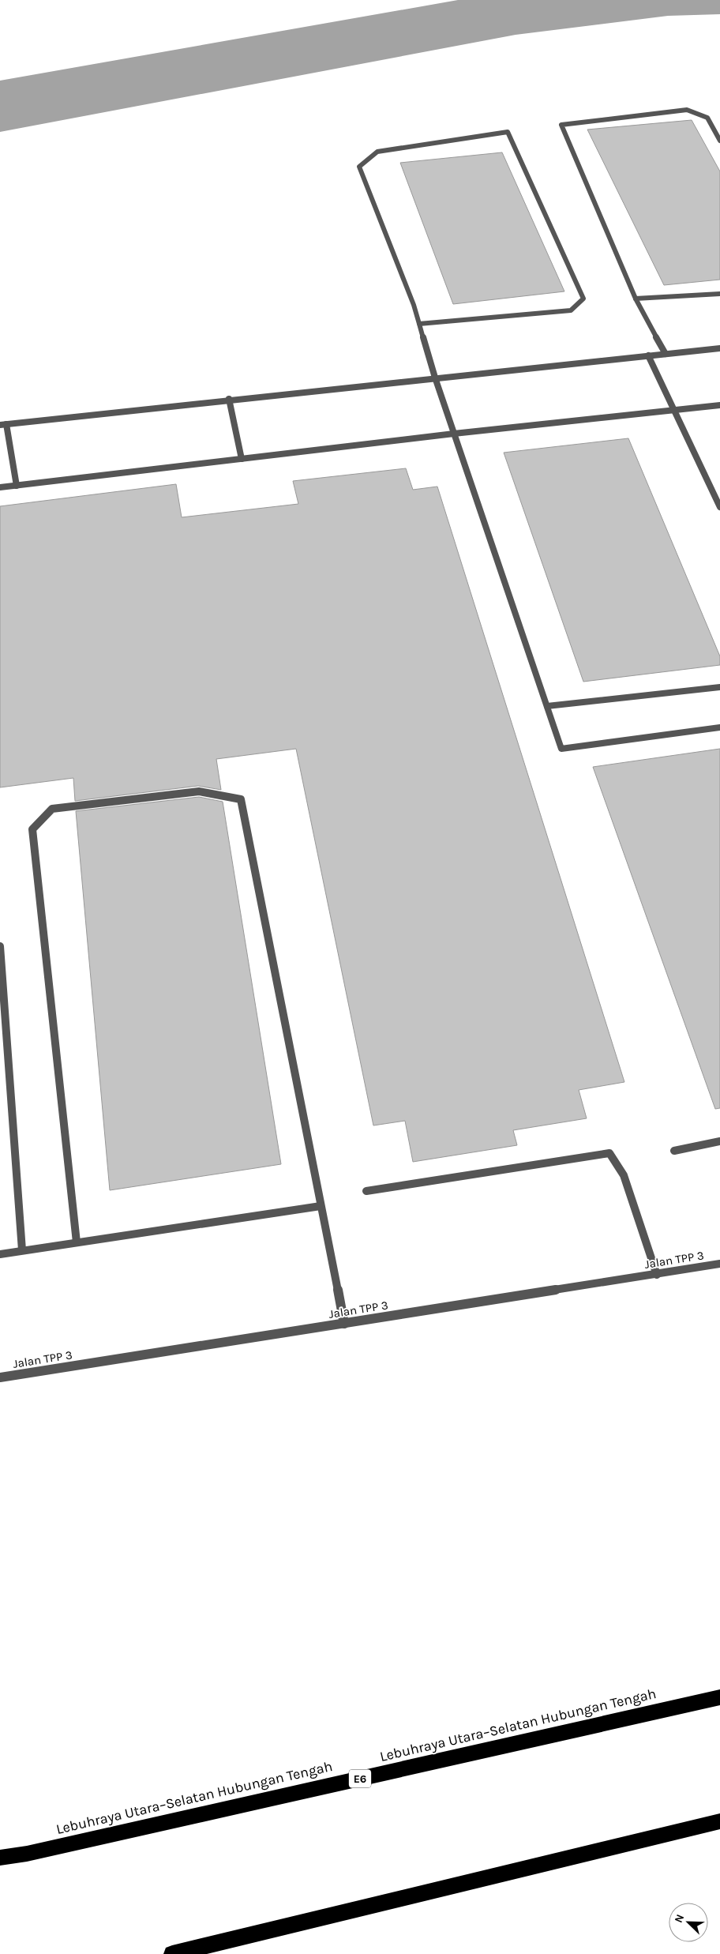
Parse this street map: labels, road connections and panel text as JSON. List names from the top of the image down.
{
  "streets": {
    "highway": ["Lebuhraya Utara–Selatan Hubungan Tengah", "E6"],
    "street": ["Jalan TPP 3"]
  },
  "north": "top left"
}
